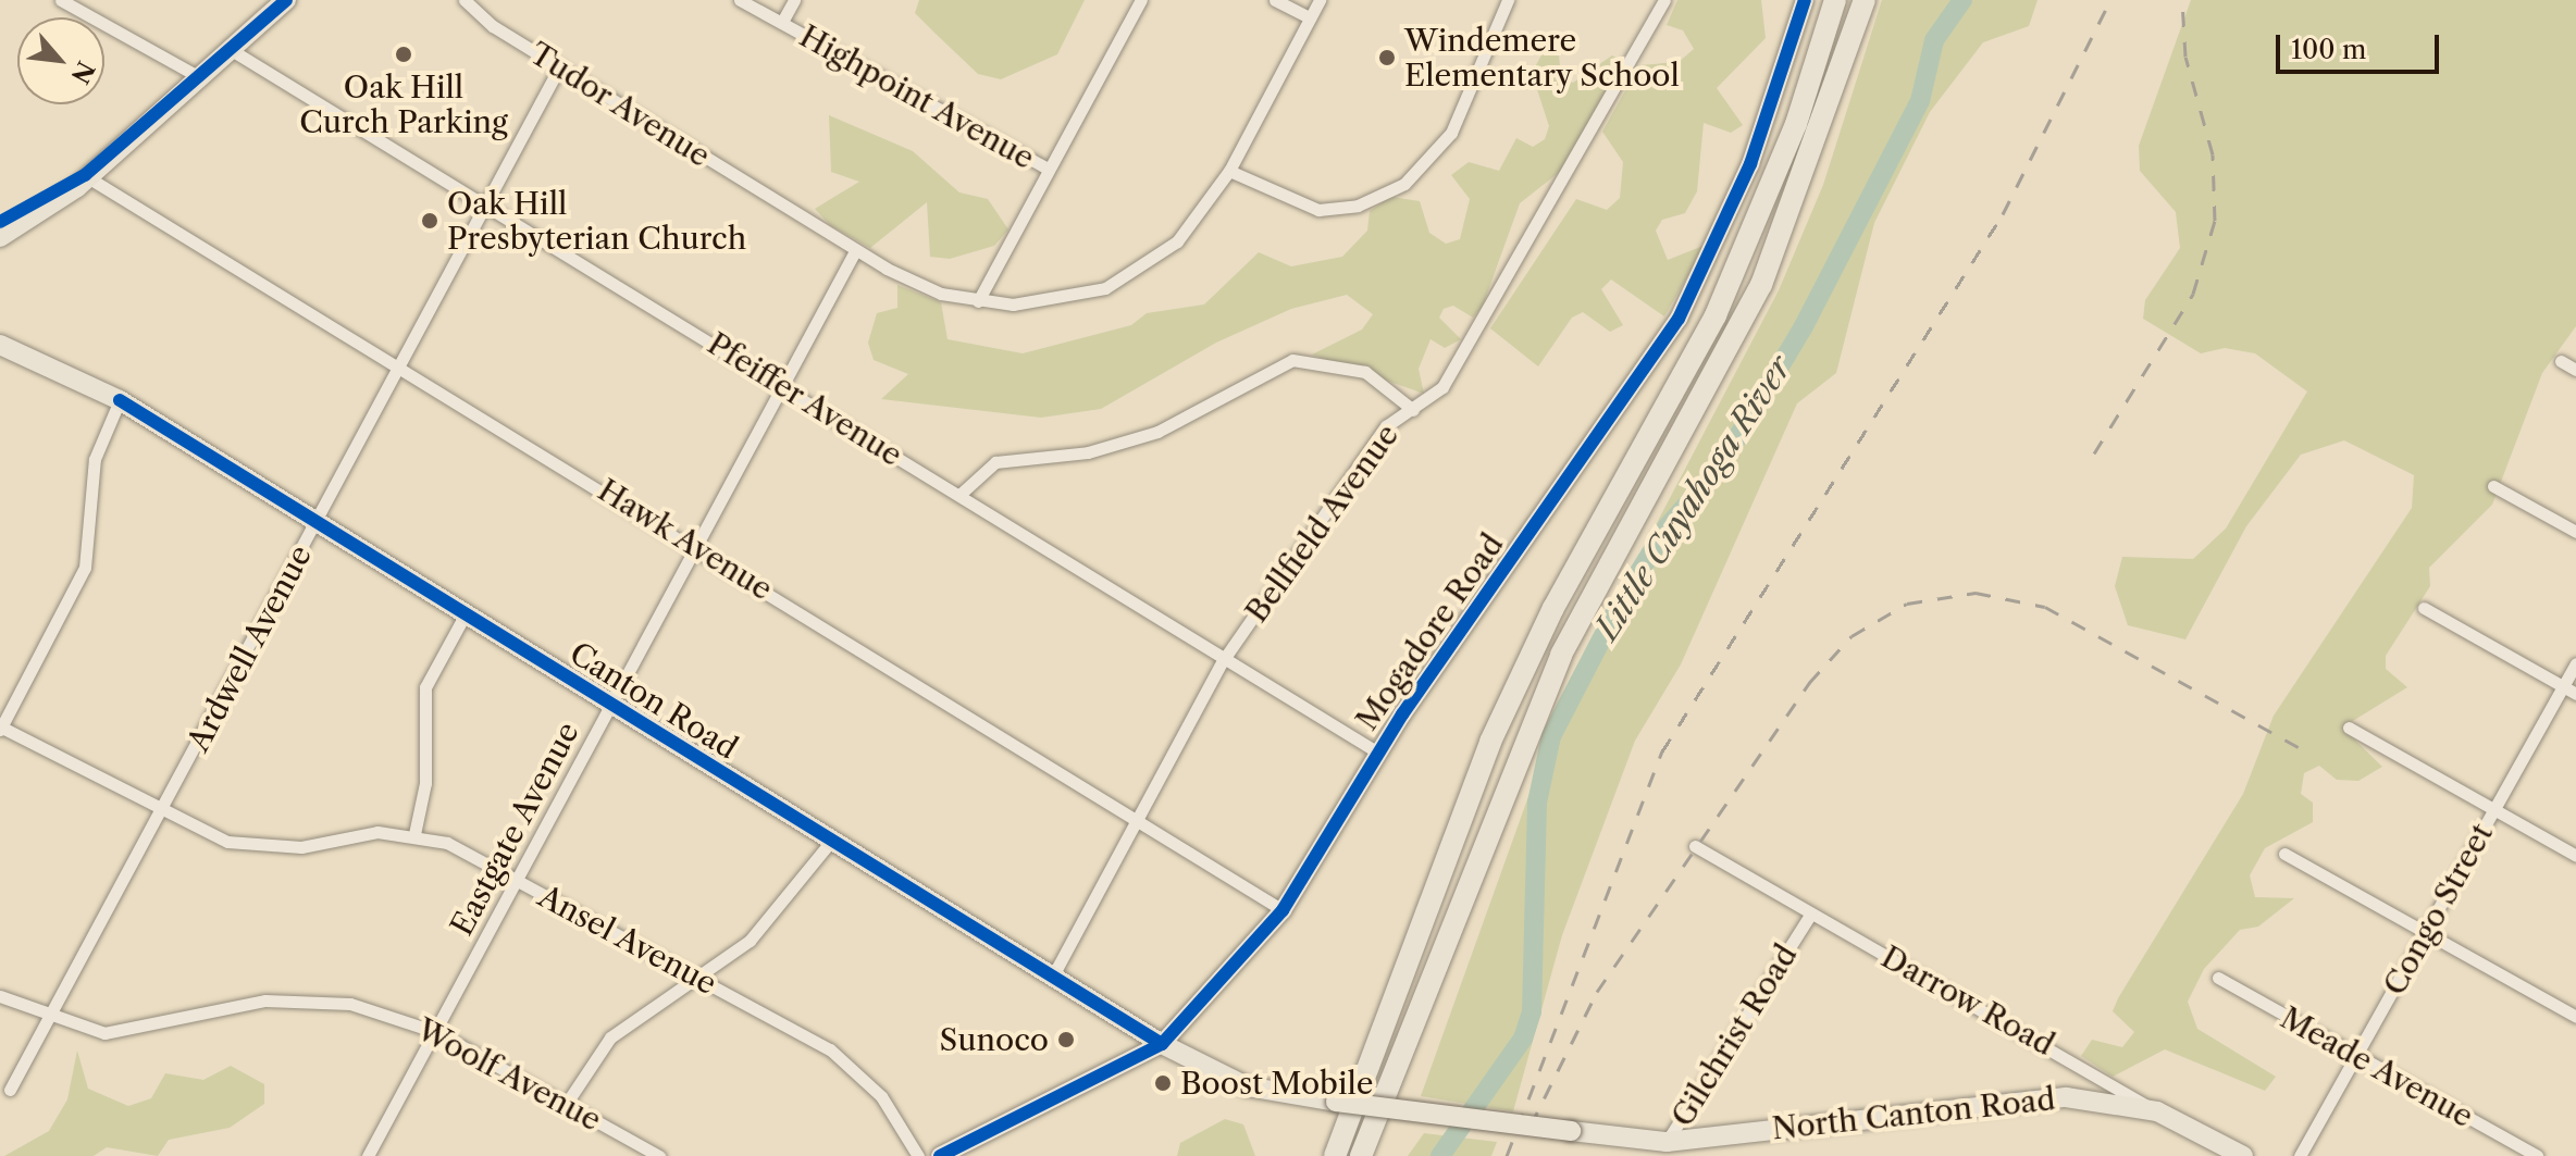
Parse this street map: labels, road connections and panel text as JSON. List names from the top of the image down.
{
  "streets": {
    "main road": ["Canton Road", "Darrow Road", "North Canton Road"],
    "street": [
      "Highpoint Avenue",
      "Tudor Avenue",
      "Pfeiffer Avenue",
      "Bellfield Avenue",
      "Hawk Avenue",
      "Mogadore Road",
      "Ardwell Avenue",
      "Eastgate Avenue",
      "Congo Street",
      "Ansel Avenue",
      "Gilchrist Road",
      "Meade Avenue",
      "Woolf Avenue"
    ]
  },
  "crossings": [
    ["Tudor Avenue", "Ardwell Avenue"],
    ["Tudor Avenue", "Eastgate Avenue"],
    ["Pfeiffer Avenue", "Bellfield Avenue"],
    ["Pfeiffer Avenue", "Mogadore Road"],
    ["Pfeiffer Avenue", "Ardwell Avenue"],
    ["Pfeiffer Avenue", "Eastgate Avenue"],
    ["Bellfield Avenue", "Hawk Avenue"],
    ["Bellfield Avenue", "Canton Road"],
    ["Hawk Avenue", "Mogadore Road"],
    ["Hawk Avenue", "Ardwell Avenue"],
    ["Hawk Avenue", "Eastgate Avenue"],
    ["Mogadore Road", "Canton Road"],
    ["Mogadore Road", "North Canton Road"],
    ["Ardwell Avenue", "Canton Road"],
    ["Ardwell Avenue", "Woolf Avenue"],
    ["Canton Road", "Eastgate Avenue"],
    ["Canton Road", "North Canton Road"],
    ["Eastgate Avenue", "Ansel Avenue"],
    ["Eastgate Avenue", "Woolf Avenue"],
    ["Congo Street", "Meade Avenue"],
    ["Darrow Road", "Gilchrist Road"],
    ["Darrow Road", "North Canton Road"],
    ["Gilchrist Road", "North Canton Road"]
  ],
  "water": ["Little Cuyahoga River"],
  "places": [
    "Oak Hill Curch Parking",
    "Windemere Elementary School",
    "Oak Hill Presbyterian Church",
    "Sunoco",
    "Boost Mobile"
  ],
  "scale_bar": "100 m",
  "north": "bottom right"
}
